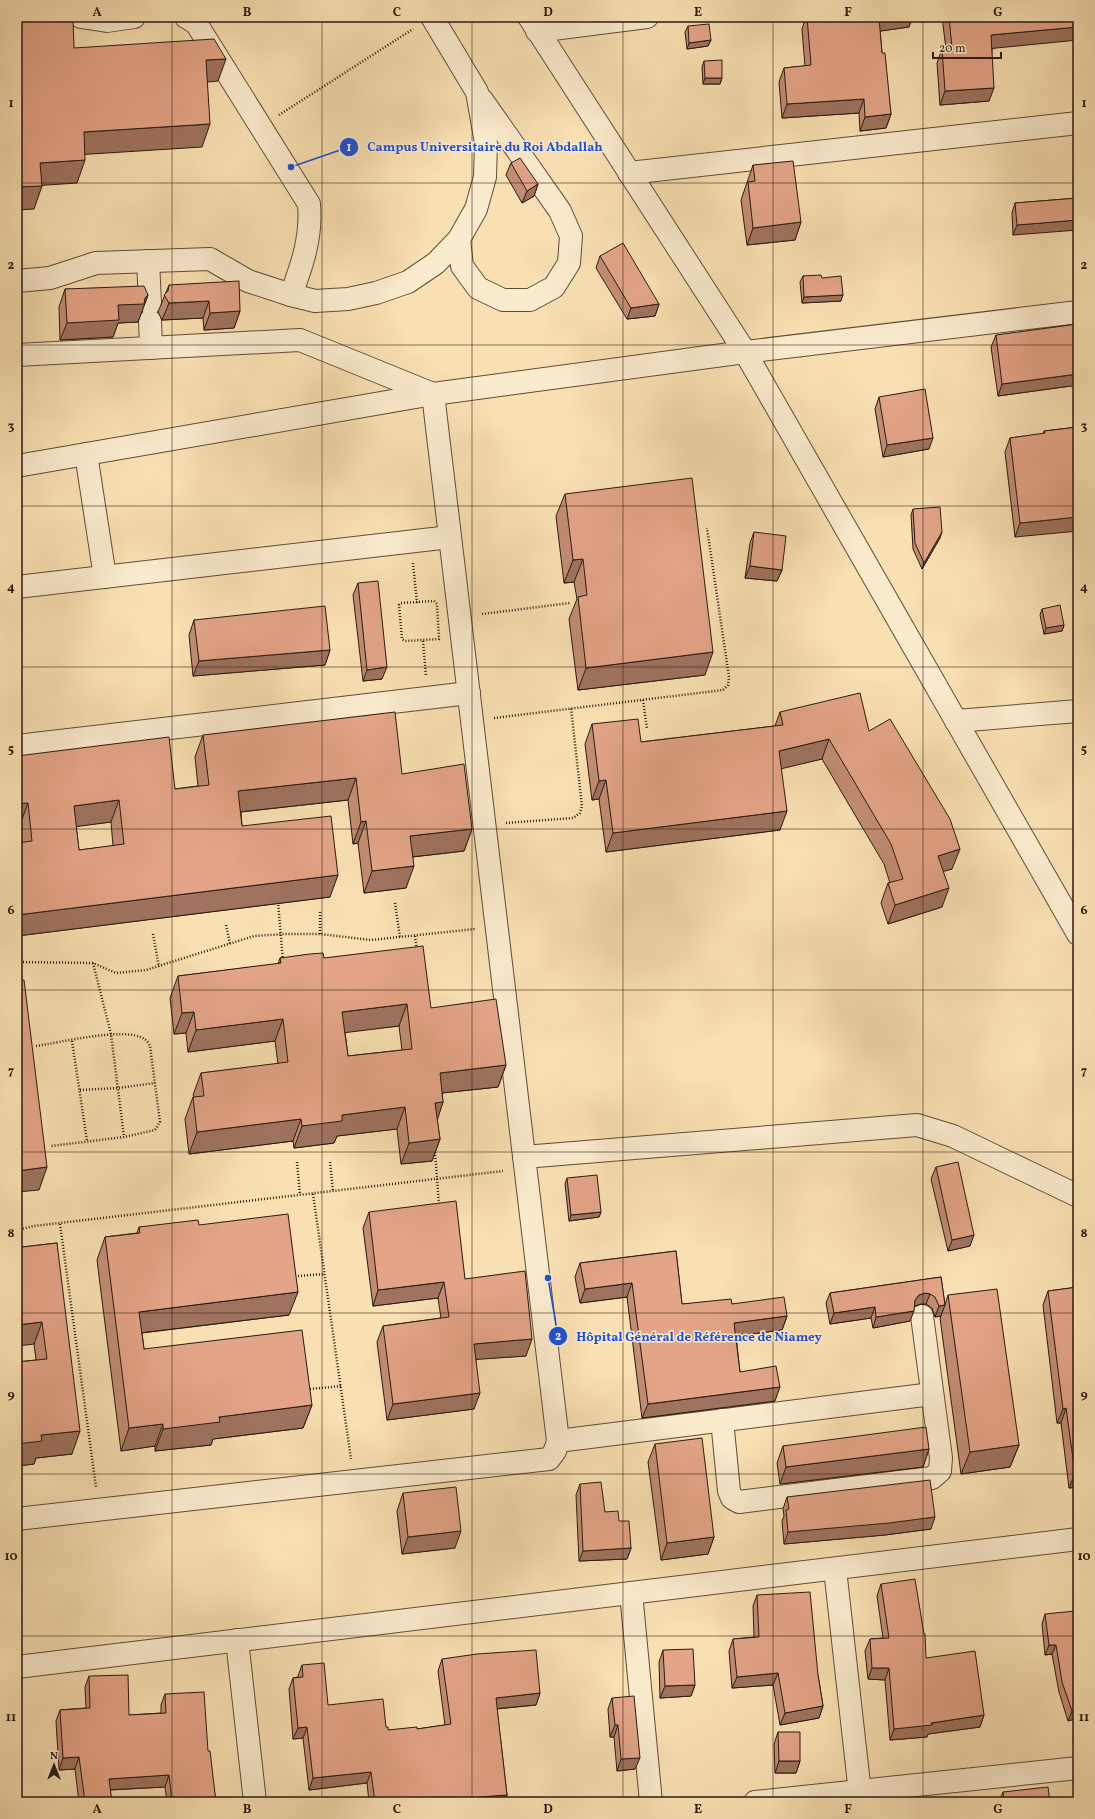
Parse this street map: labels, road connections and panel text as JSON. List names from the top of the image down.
{
  "places": ["Campus Universitaire du Roi Abdallah", "Hôpital Général de Référence de Niamey"],
  "scale_bar": "20 m",
  "north": "top",
  "grid": {
    "columns": [
      "A",
      "B",
      "C",
      "D",
      "E",
      "F",
      "G"
    ],
    "rows": [
      "1",
      "2",
      "3",
      "4",
      "5",
      "6",
      "7",
      "8",
      "9",
      "10",
      "11"
    ]
  }
}
